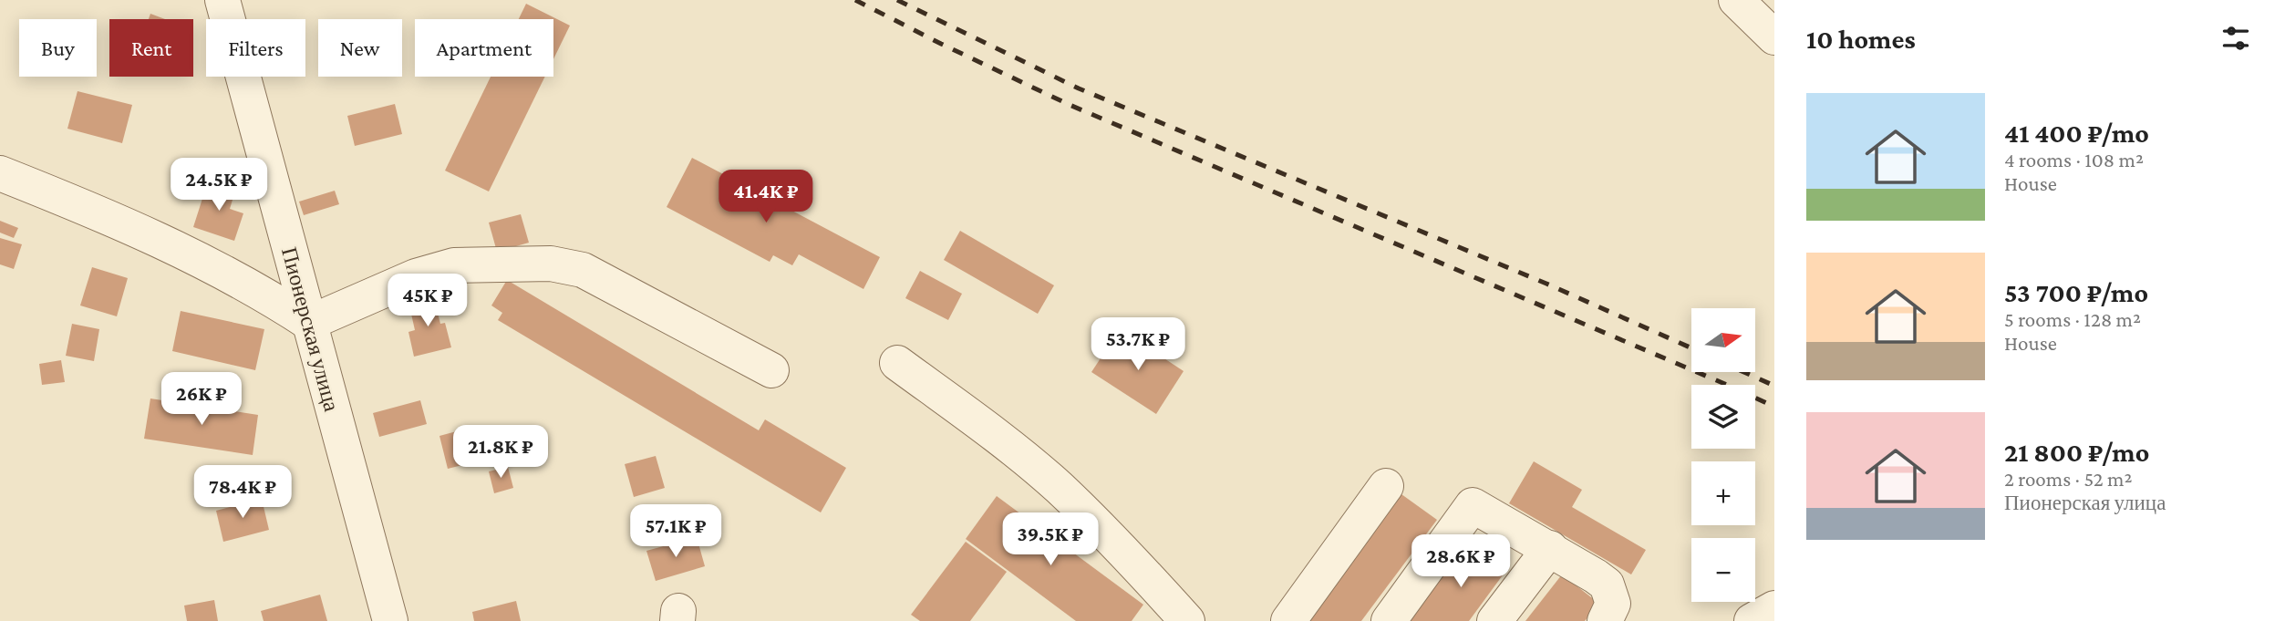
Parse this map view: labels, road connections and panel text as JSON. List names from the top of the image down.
{
  "streets": {
    "street": ["Пионерская улица"]
  },
  "north": "right",
  "page": {
    "heading": "10 homes",
    "chip": [
      "Buy",
      "Rent",
      "Filters",
      "New",
      "Apartment"
    ],
    "list": [
      {
        "name": "41 400 ₽/mo",
        "note": "4 rooms · 108 m² · House"
      },
      {
        "name": "53 700 ₽/mo",
        "note": "5 rooms · 128 m² · House"
      },
      {
        "name": "21 800 ₽/mo",
        "note": "2 rooms · 52 m² · Пионерская улица"
      }
    ],
    "price": [
      "24.5K ₽",
      "41.4K ₽",
      "45K ₽",
      "53.7K ₽",
      "26K ₽",
      "21.8K ₽",
      "78.4K ₽",
      "57.1K ₽",
      "39.5K ₽",
      "28.6K ₽"
    ],
    "map_buttons": ["+", "−"]
  }
}
